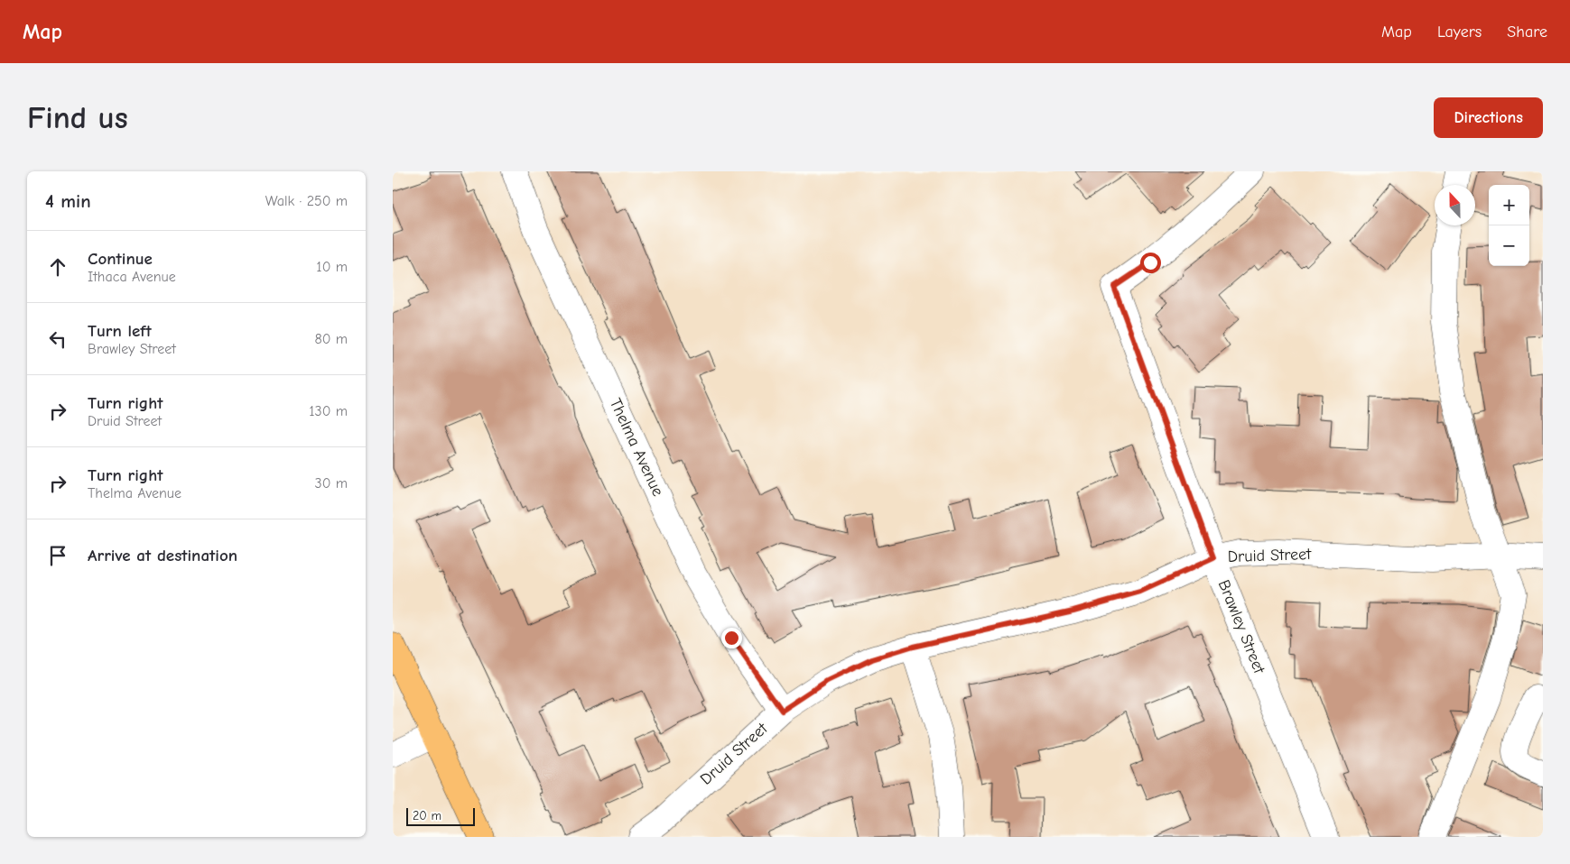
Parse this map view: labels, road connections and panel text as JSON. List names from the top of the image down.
{
  "streets": {
    "street": ["Thelma Avenue", "Druid Street", "Brawley Street"]
  },
  "crossings": [
    ["Thelma Avenue", "Druid Street"],
    ["Druid Street", "Brawley Street"]
  ],
  "scale_bar": "20 m",
  "north": "top",
  "page": {
    "header": "Map",
    "nav": ["Map", "Layers", "Share"],
    "buttons": "Directions",
    "title": "Find us",
    "heading": ["4 min", "Walk · 250 m"],
    "map_buttons": ["+", "−"],
    "list": [
      ["Continue", "Ithaca Avenue", "10 m"],
      ["Turn left", "Brawley Street", "80 m"],
      ["Turn right", "Druid Street", "130 m"],
      ["Turn right", "Thelma Avenue", "30 m"],
      "Arrive at destination"
    ],
    "scale": "20 m"
  }
}
